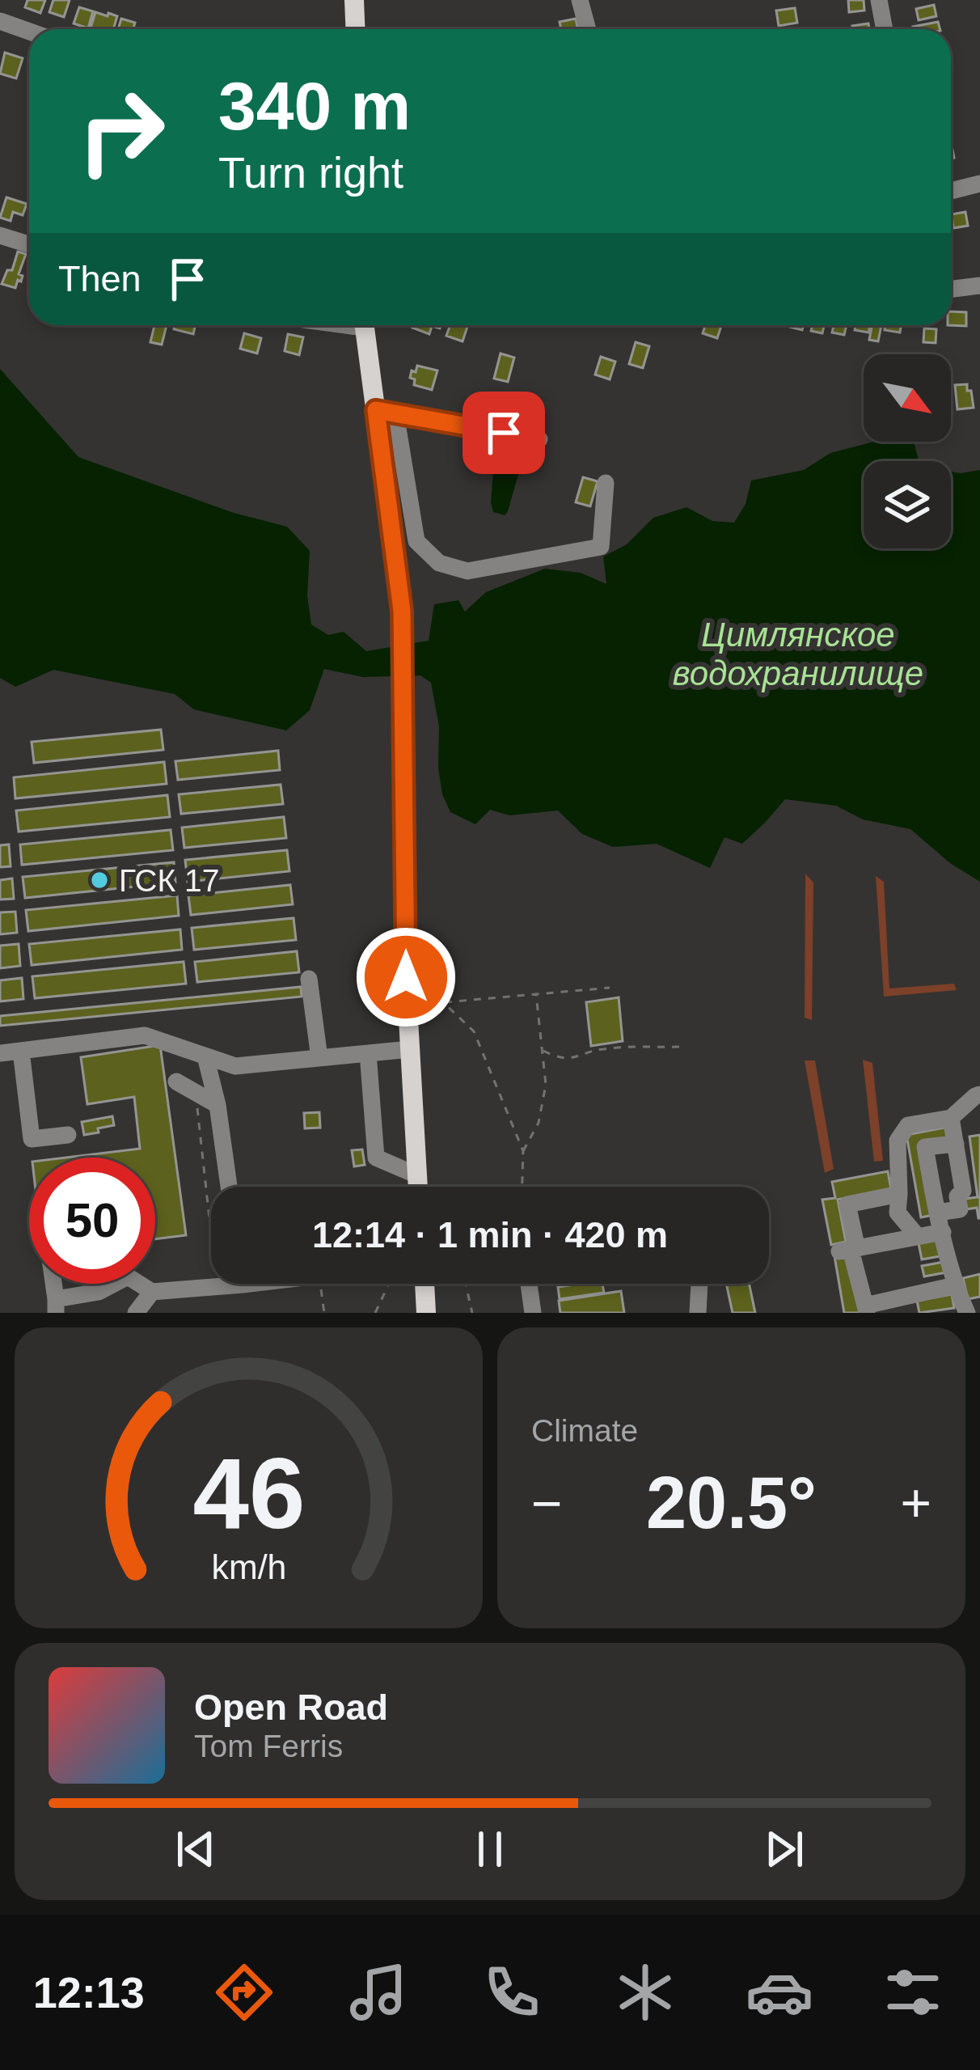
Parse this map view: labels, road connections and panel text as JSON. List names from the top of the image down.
{
  "water": ["Цимлянское водохранилище"],
  "places": ["ГСК 17"],
  "north": "bottom right",
  "page": {
    "turn": ["340 m", "Turn right"],
    "then": "Then",
    "limit": "50",
    "trip": "12:14 · 1 min · 420 m",
    "tile": "Climate",
    "heat": ["−", "20.5°", "+"],
    "song": ["Open Road", "Tom Ferris"],
    "tabs": "12:13",
    "gauge": ["46", "km/h"]
  }
}
